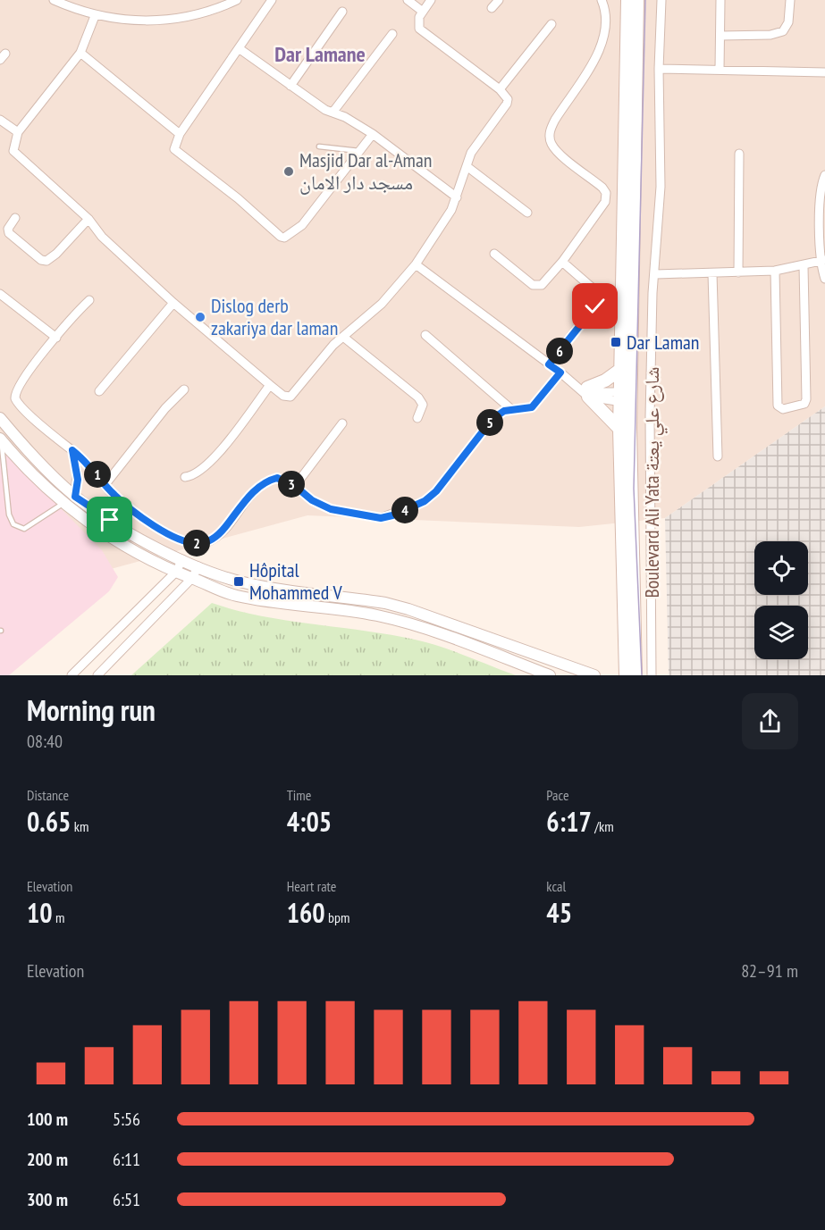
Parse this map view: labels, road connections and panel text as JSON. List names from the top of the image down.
{
  "streets": {
    "main road": ["Boulevard Ali Yata شارع علي يعتة"]
  },
  "districts": ["Dar Lamane"],
  "places": {
    "other": ["Masjid Dar al-Aman مسجد دار الامان", "Dislog derb zakariya dar laman"],
    "transit": ["Dar Laman", "Hôpital Mohammed V"]
  },
  "page": {
    "pins": [
      "6",
      "5",
      "1",
      "3",
      "4",
      "2"
    ],
    "heading": ["Morning run", "08:40"],
    "stats": [
      ["Distance", "0.65 km"],
      ["Time", "4:05"],
      ["Pace", "6:17 /km"],
      ["Elevation", "10 m"],
      ["Heart rate", "160 bpm"],
      ["kcal", "45"]
    ],
    "chart": ["Elevation", "82–91 m"],
    "list": [
      {
        "name": "100 m",
        "note": "5:56"
      },
      {
        "name": "200 m",
        "note": "6:11"
      },
      {
        "name": "300 m",
        "note": "6:51"
      }
    ]
  }
}
